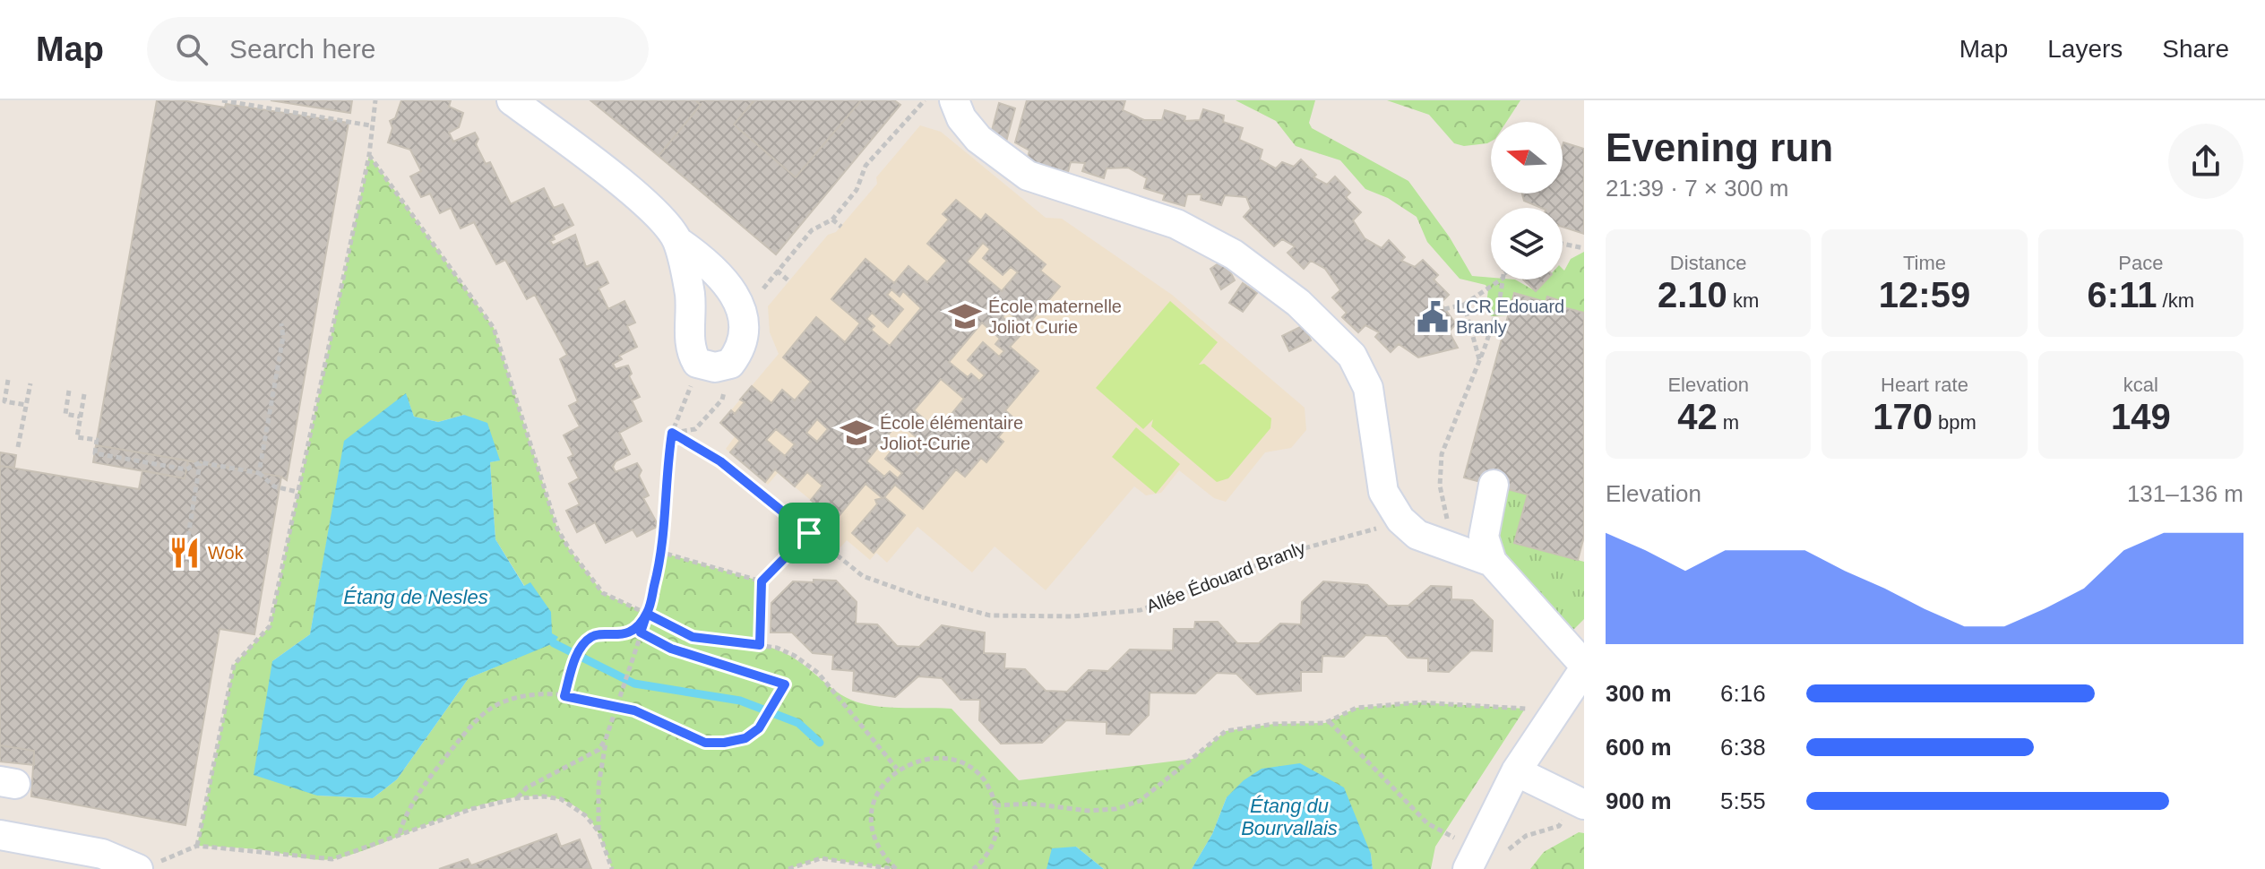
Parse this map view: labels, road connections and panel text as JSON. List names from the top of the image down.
{
  "streets": {
    "path": ["Allée Édouard Branly"]
  },
  "water": ["Étang de Nesles", "Étang du Bourvallais"],
  "places": {
    "school or university": ["École maternelle Joliot Curie", "École élémentaire Joliot-Curie"],
    "public building": ["LCR Edouard Branly"],
    "restaurant": ["Wok"]
  },
  "north": "left",
  "page": {
    "header": "Map",
    "search": "Search here",
    "nav": ["Map", "Layers", "Share"],
    "heading": ["Evening run", "21:39 · 7 × 300 m"],
    "stats": [
      ["Distance", "2.10 km"],
      ["Time", "12:59"],
      ["Pace", "6:11 /km"],
      ["Elevation", "42 m"],
      ["Heart rate", "170 bpm"],
      ["kcal", "149"]
    ],
    "chart": ["Elevation", "131–136 m"],
    "list": [
      {
        "name": "300 m",
        "note": "6:16"
      },
      {
        "name": "600 m",
        "note": "6:38"
      },
      {
        "name": "900 m",
        "note": "5:55"
      }
    ]
  }
}
